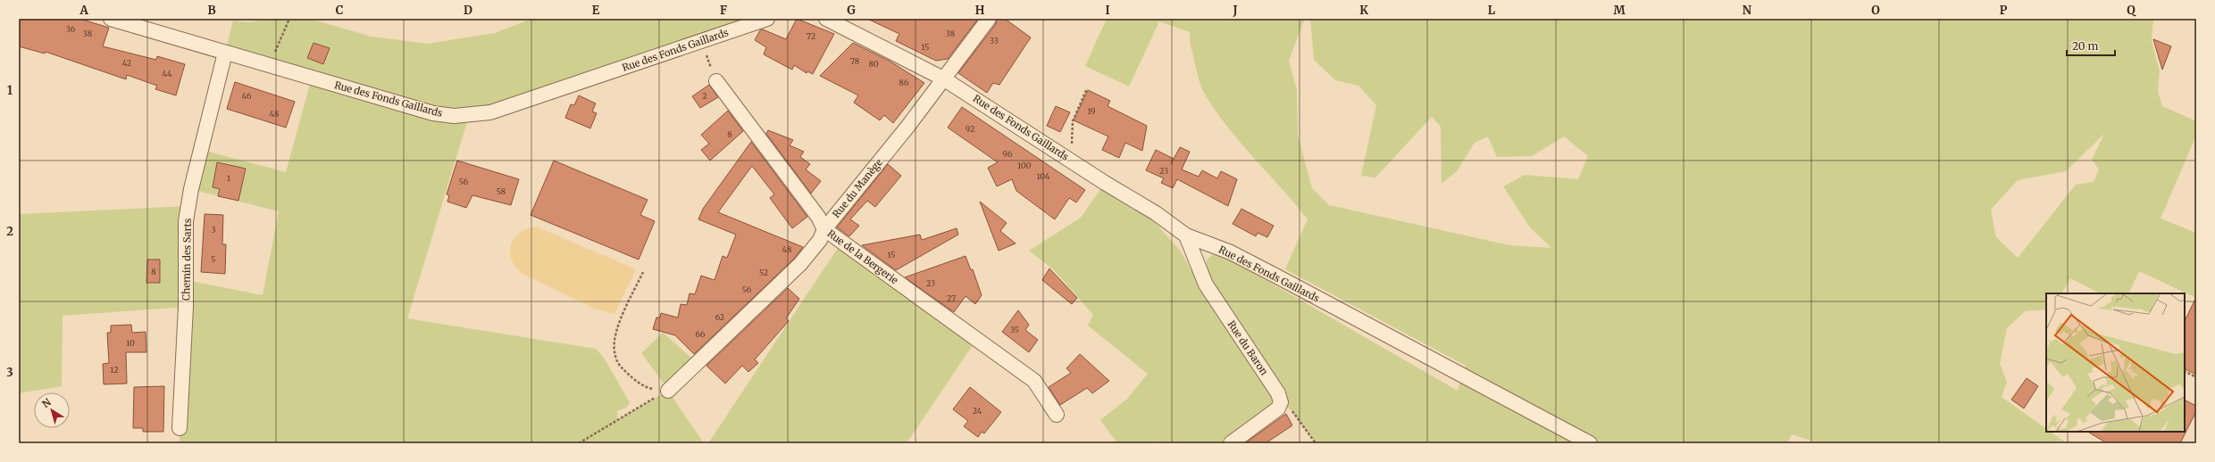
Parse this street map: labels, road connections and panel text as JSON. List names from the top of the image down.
{
  "streets": {
    "street": [
      "Rue des Fonds Gaillards",
      "Rue du Manège",
      "Rue de la Bergerie",
      "Chemin des Sarts",
      "Rue du Baron"
    ]
  },
  "crossings": [
    ["Rue des Fonds Gaillards", "Rue du Manège"],
    ["Rue des Fonds Gaillards", "Chemin des Sarts"],
    ["Rue des Fonds Gaillards", "Rue du Baron"],
    ["Rue du Manège", "Rue de la Bergerie"]
  ],
  "house_numbers": [
    "36",
    "38",
    "38",
    "72",
    "33",
    "15",
    "78",
    "42",
    "80",
    "44",
    "86",
    "46",
    "2",
    "19",
    "48",
    "92",
    "8",
    "96",
    "100",
    "23",
    "104",
    "1",
    "56",
    "58",
    "3",
    "48",
    "15",
    "5",
    "8",
    "52",
    "23",
    "56",
    "27",
    "62",
    "35",
    "66",
    "10",
    "12",
    "24"
  ],
  "scale_bar": "20 m",
  "north": "top left",
  "grid": {
    "columns": [
      "A",
      "B",
      "C",
      "D",
      "E",
      "F",
      "G",
      "H",
      "I",
      "J",
      "K",
      "L",
      "M",
      "N",
      "O",
      "P",
      "Q"
    ],
    "rows": ["1", "2", "3"]
  }
}
